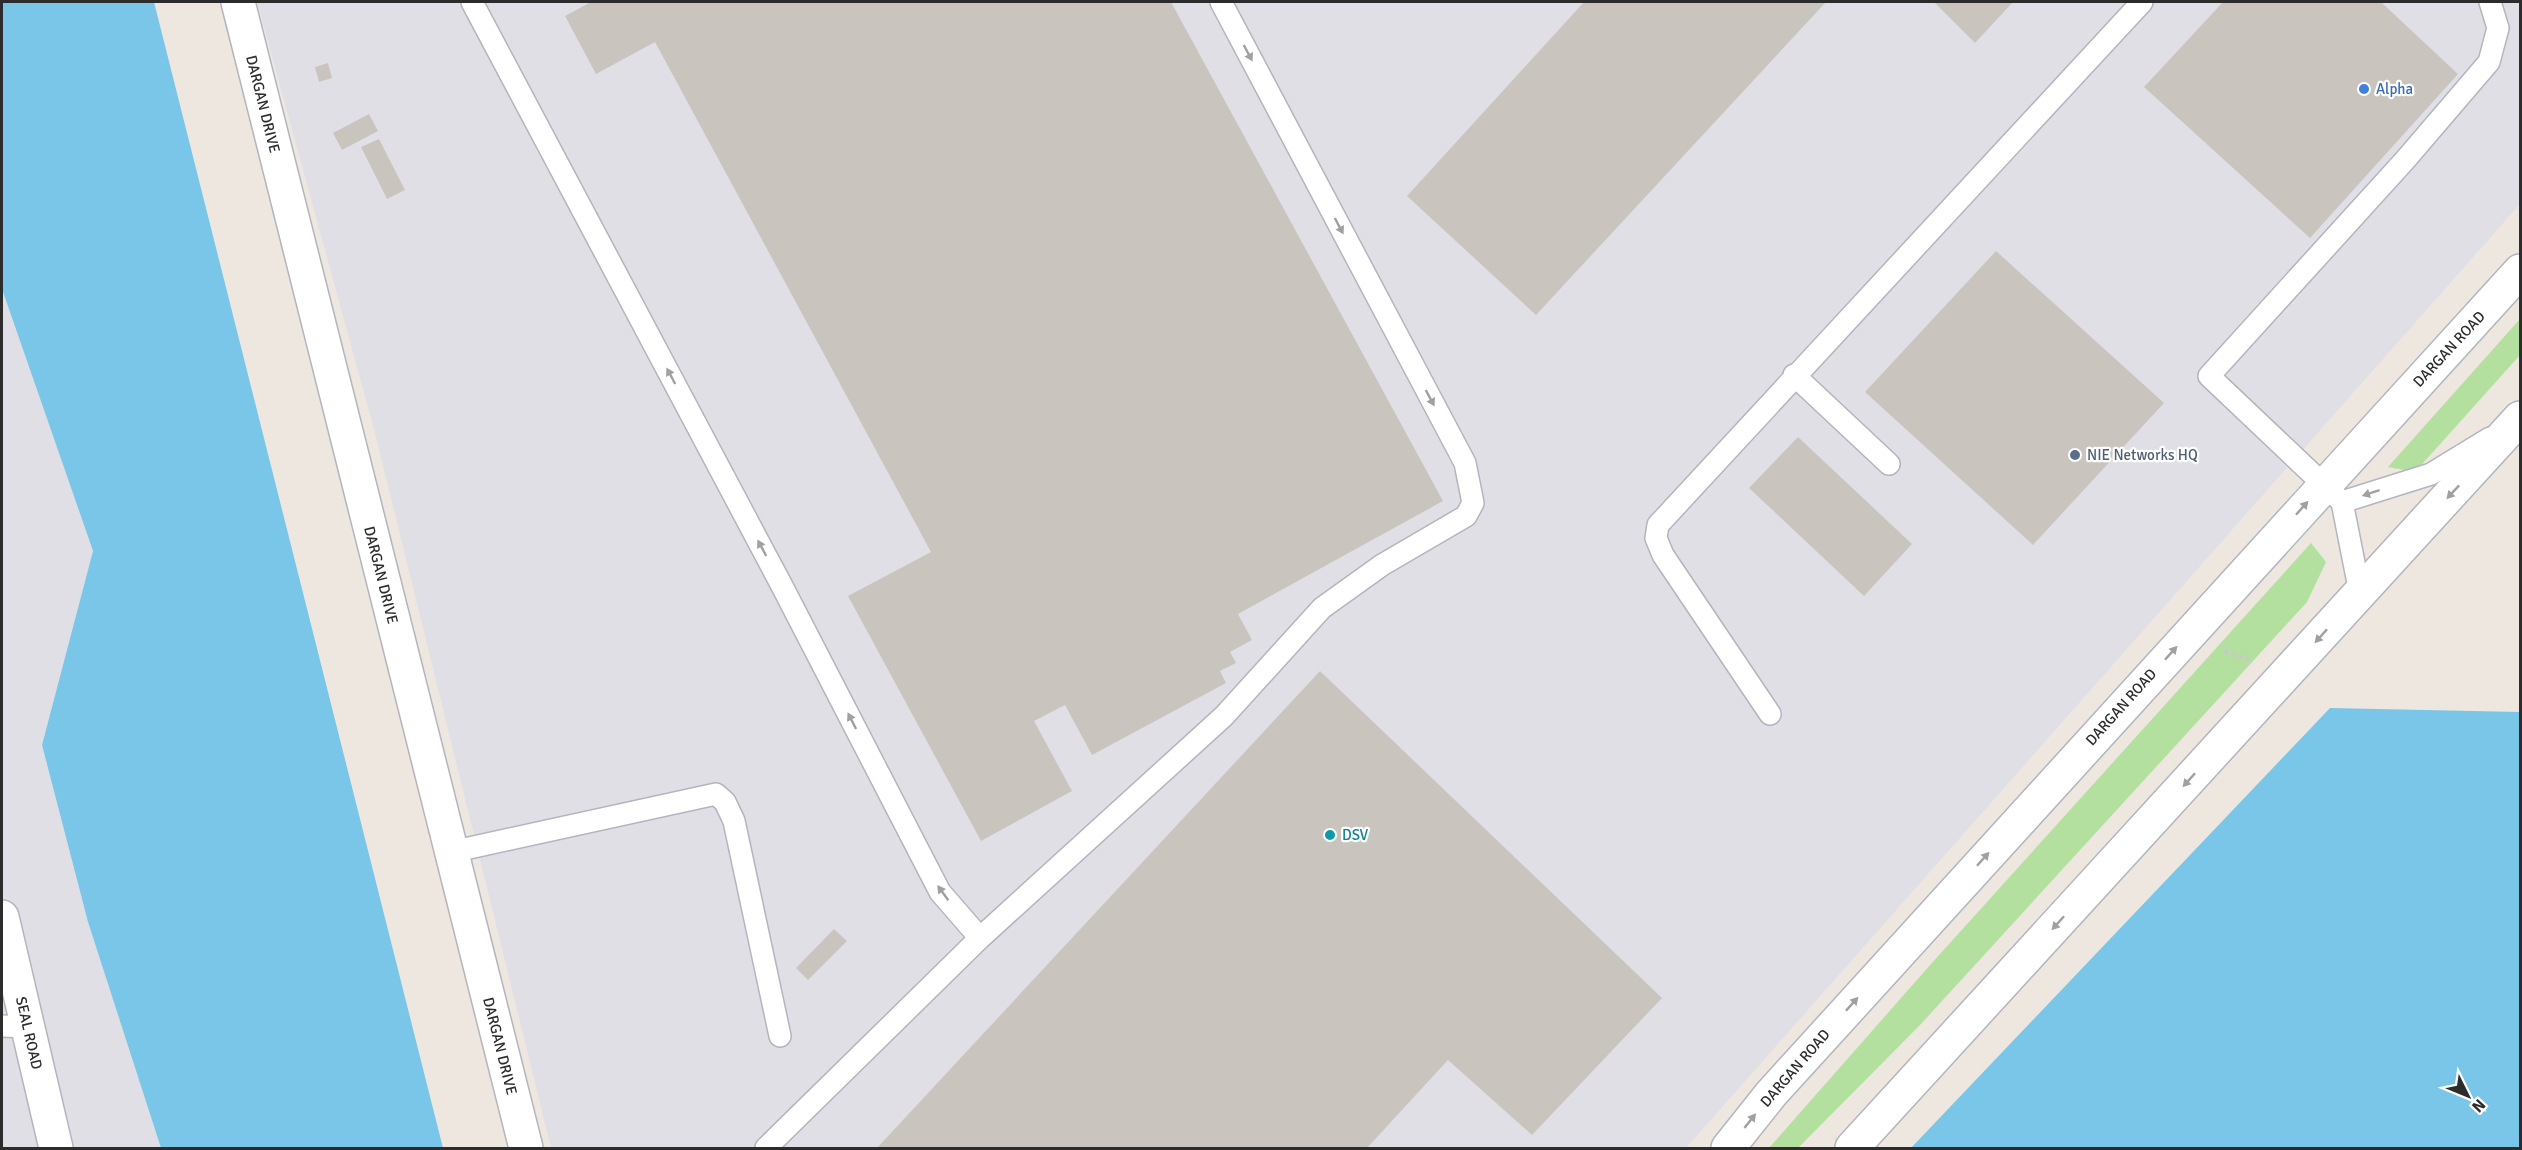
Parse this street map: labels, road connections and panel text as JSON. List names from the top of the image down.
{
  "streets": {
    "street": ["DARGAN DRIVE", "DARGAN ROAD", "SEAL ROAD"]
  },
  "places": ["Alpha", "NIE Networks HQ", "DSV"],
  "north": "bottom right"
}
